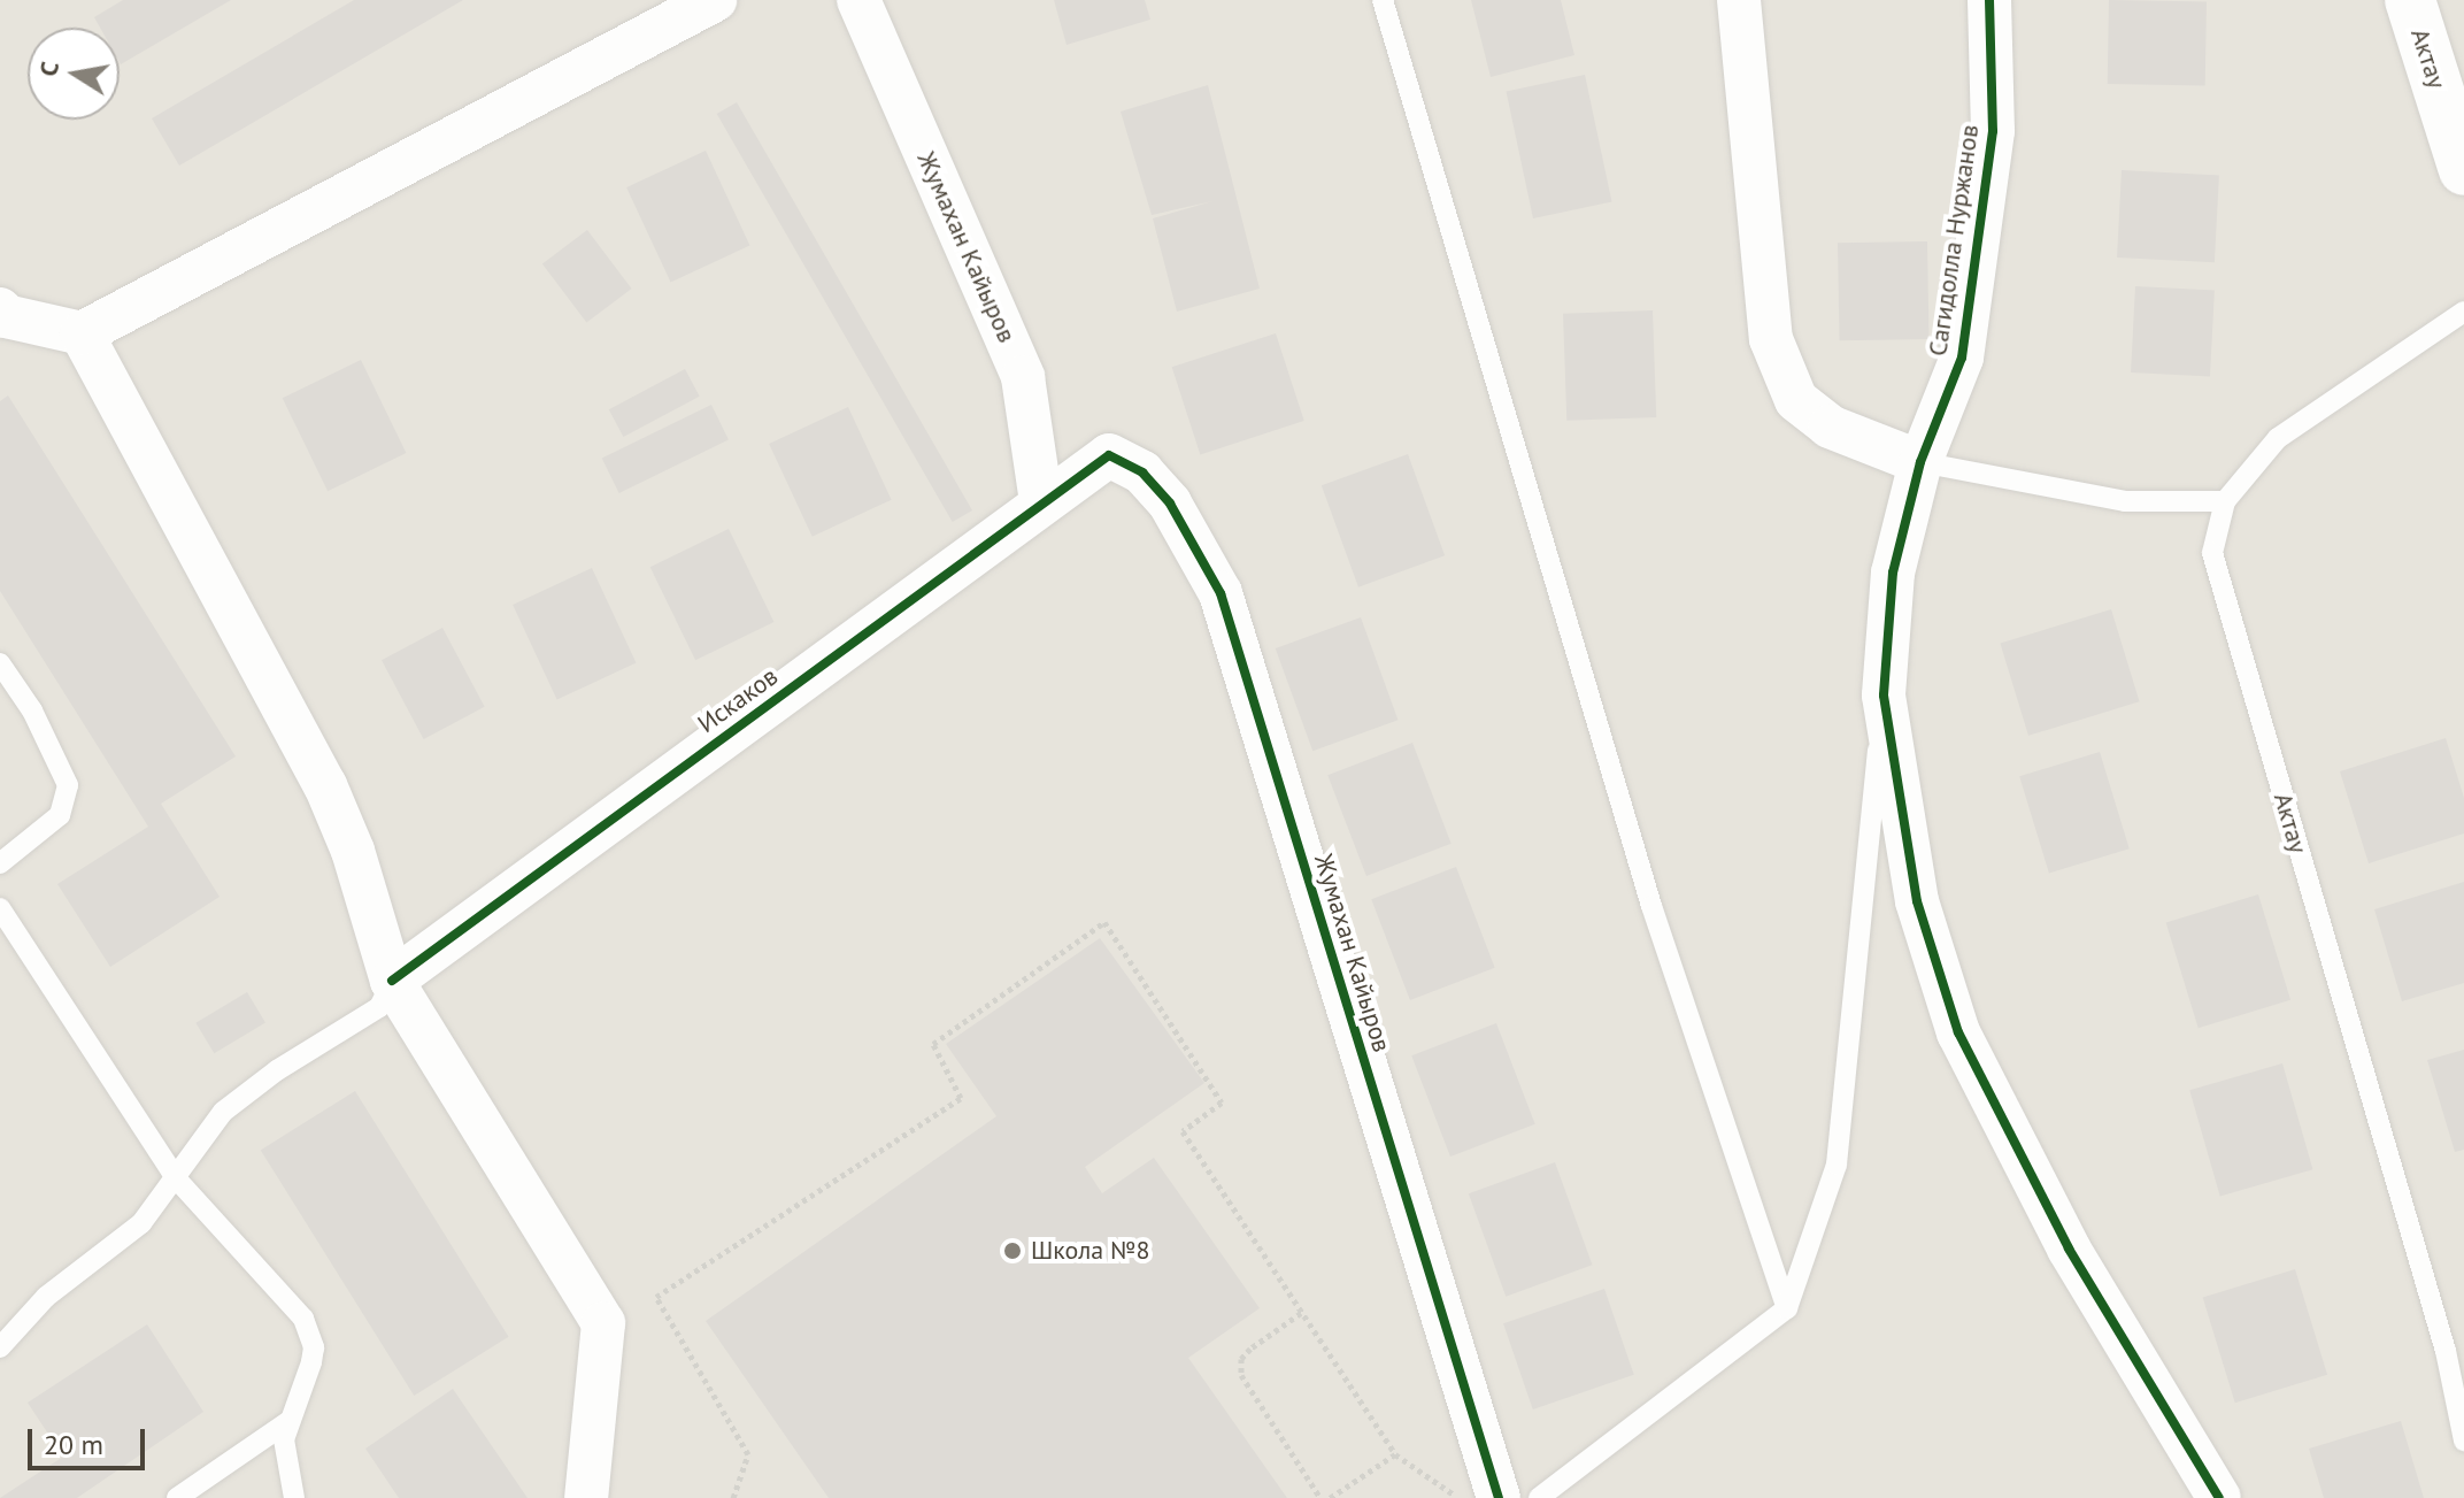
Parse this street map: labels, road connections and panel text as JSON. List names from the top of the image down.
{
  "streets": {
    "street": [
      "Актау",
      "Сагидолла Нуржанов",
      "Жумахан Кайыров",
      "Искаков"
    ]
  },
  "crossings": [
    ["Жумахан Кайыров", "Искаков"]
  ],
  "places": ["Школа №8"],
  "scale_bar": "20 m",
  "north": "left"
}
